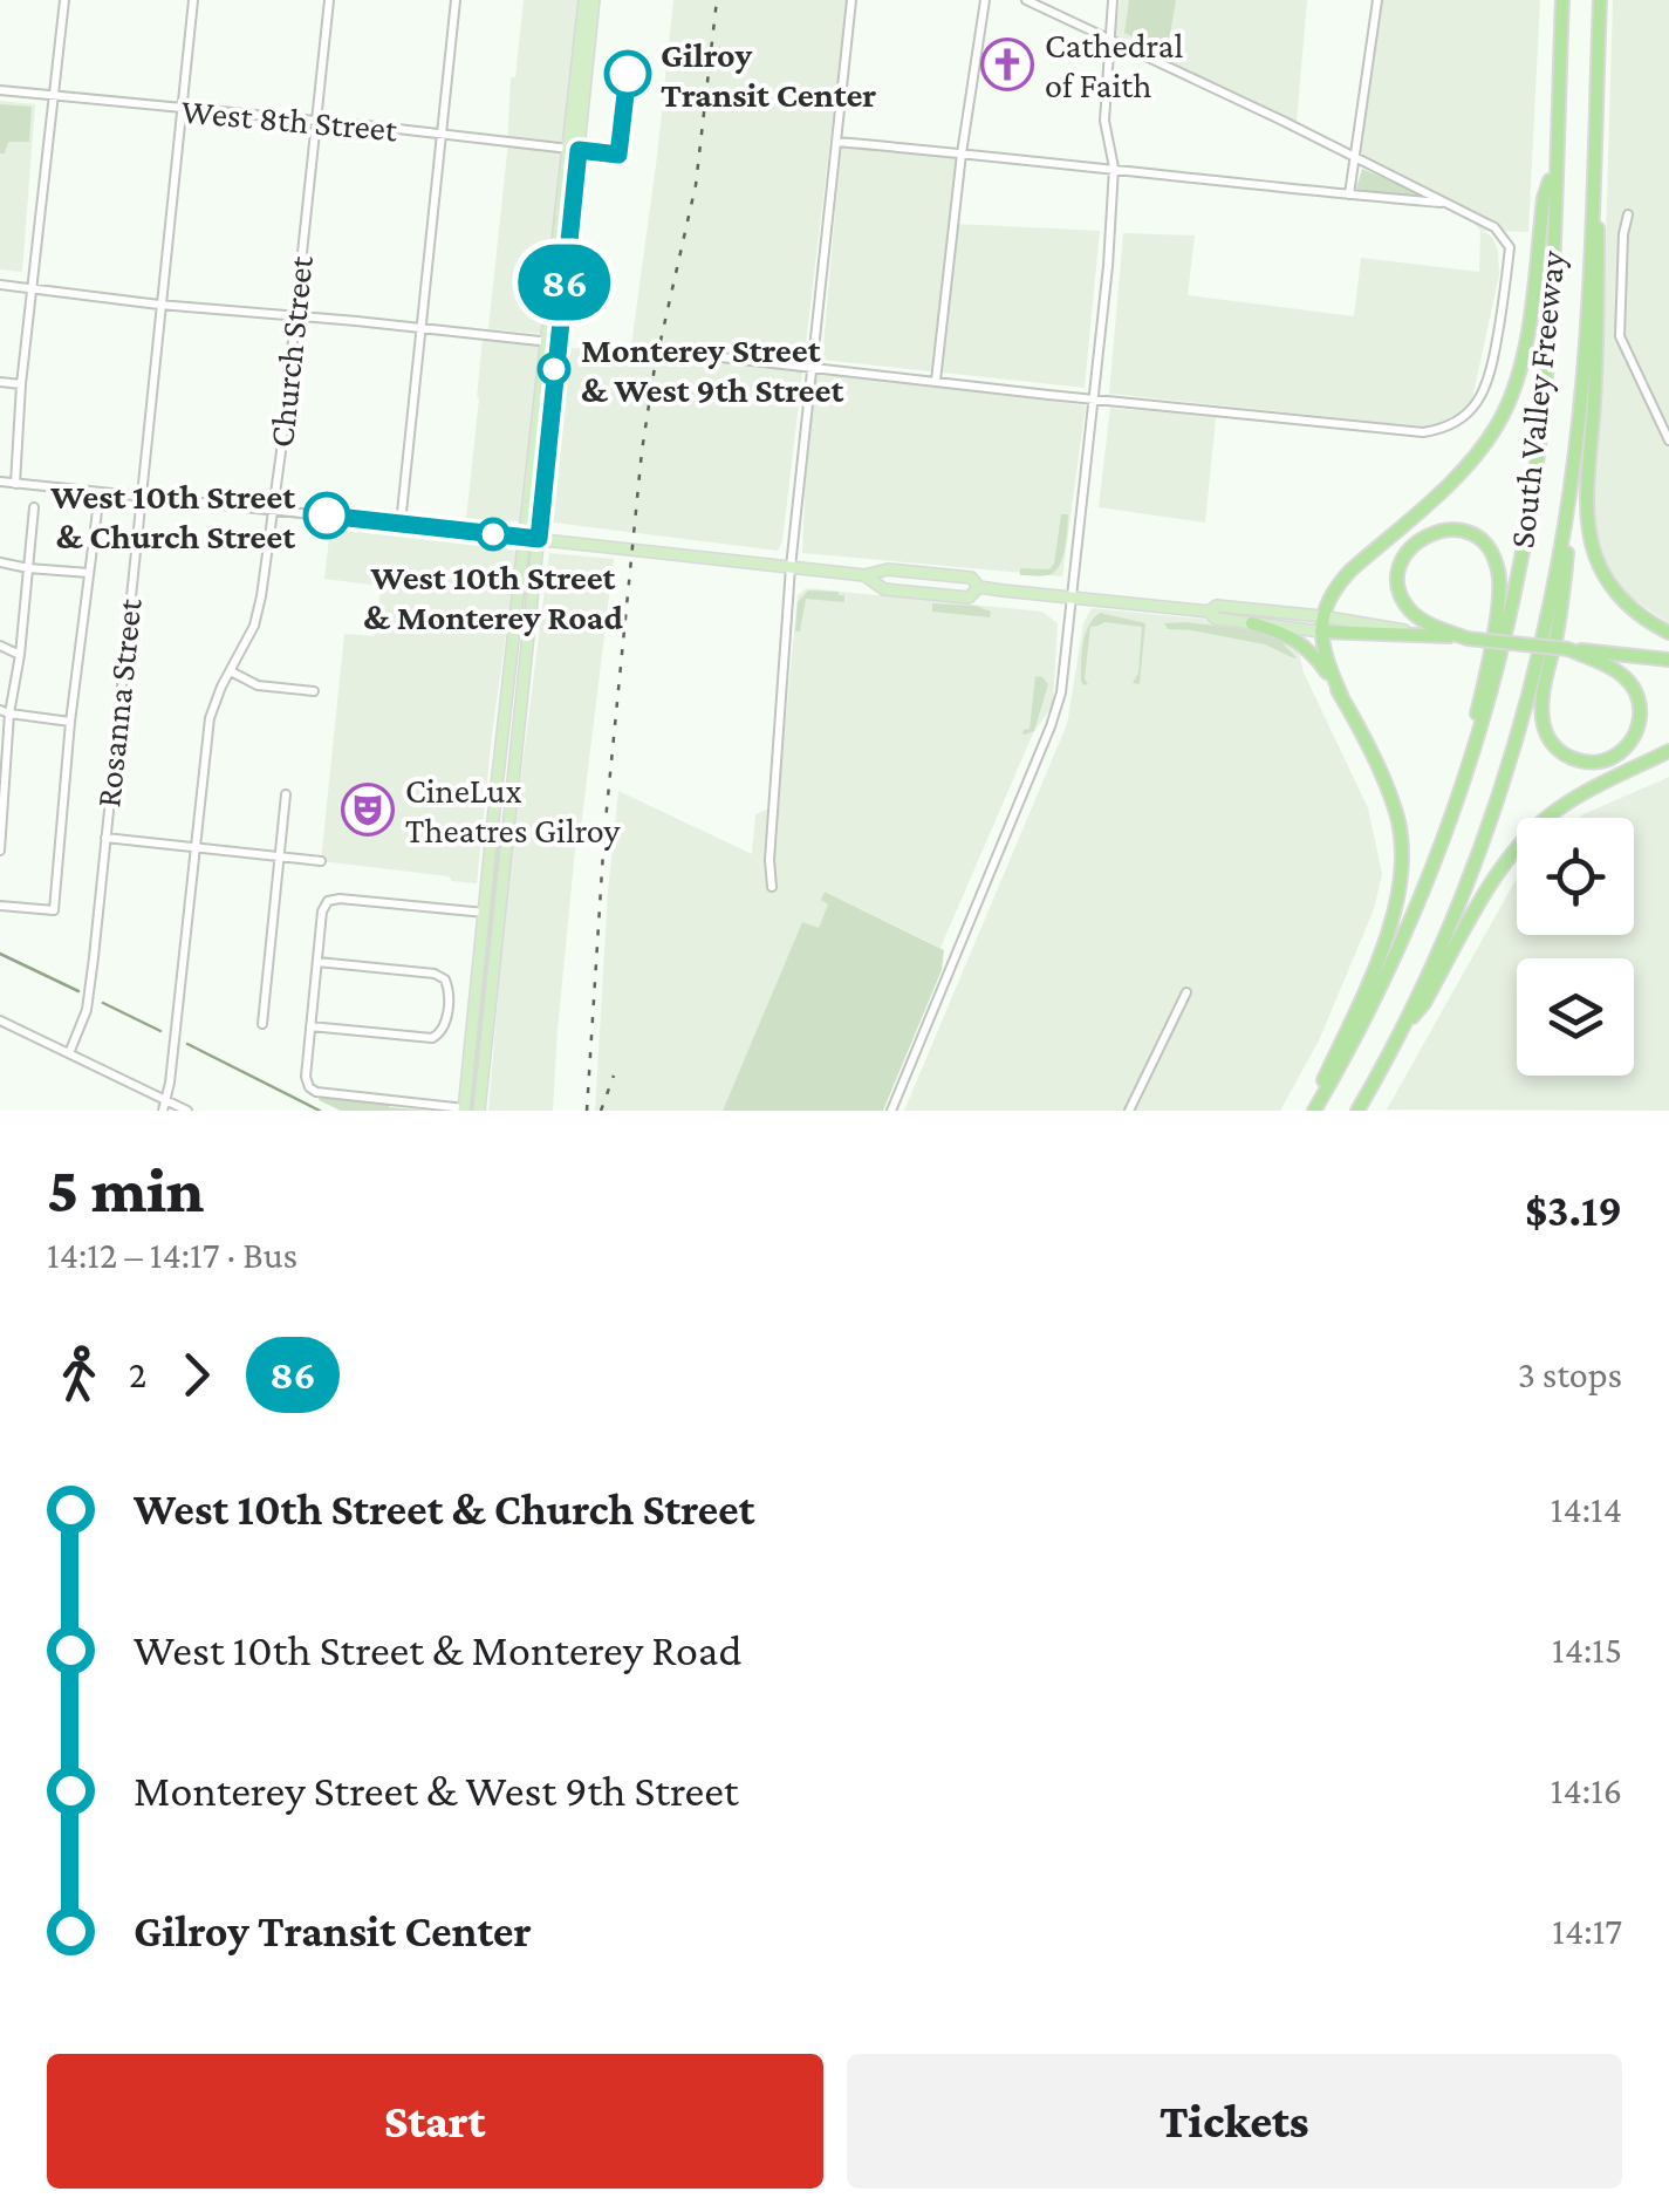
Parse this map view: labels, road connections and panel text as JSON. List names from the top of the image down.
{
  "streets": {
    "highway": ["South Valley Freeway"],
    "street": ["West 8th Street", "Church Street", "Rosanna Street"]
  },
  "crossings": [
    ["West 8th Street", "Church Street"],
    ["West 8th Street", "Rosanna Street"]
  ],
  "places": {
    "church": ["Cathedral of Faith"],
    "other": [
      "Gilroy Transit Center",
      "Monterey Street & West 9th Street",
      "West 10th Street & Church Street",
      "West 10th Street & Monterey Road"
    ],
    "theatre": ["CineLux Theatres Gilroy"]
  },
  "lines": ["bus line 86"],
  "page": {
    "on_map": "86",
    "heading": ["5 min", "14:12 – 14:17 · Bus", "$3.19"],
    "legs": ["2", "86", "3 stops"],
    "list": [
      {
        "name": "West 10th Street & Church Street",
        "value": "14:14"
      },
      {
        "name": "West 10th Street & Monterey Road",
        "value": "14:15"
      },
      {
        "name": "Monterey Street & West 9th Street",
        "value": "14:16"
      },
      {
        "name": "Gilroy Transit Center",
        "value": "14:17"
      }
    ],
    "buttons": ["Start", "Tickets"]
  }
}
